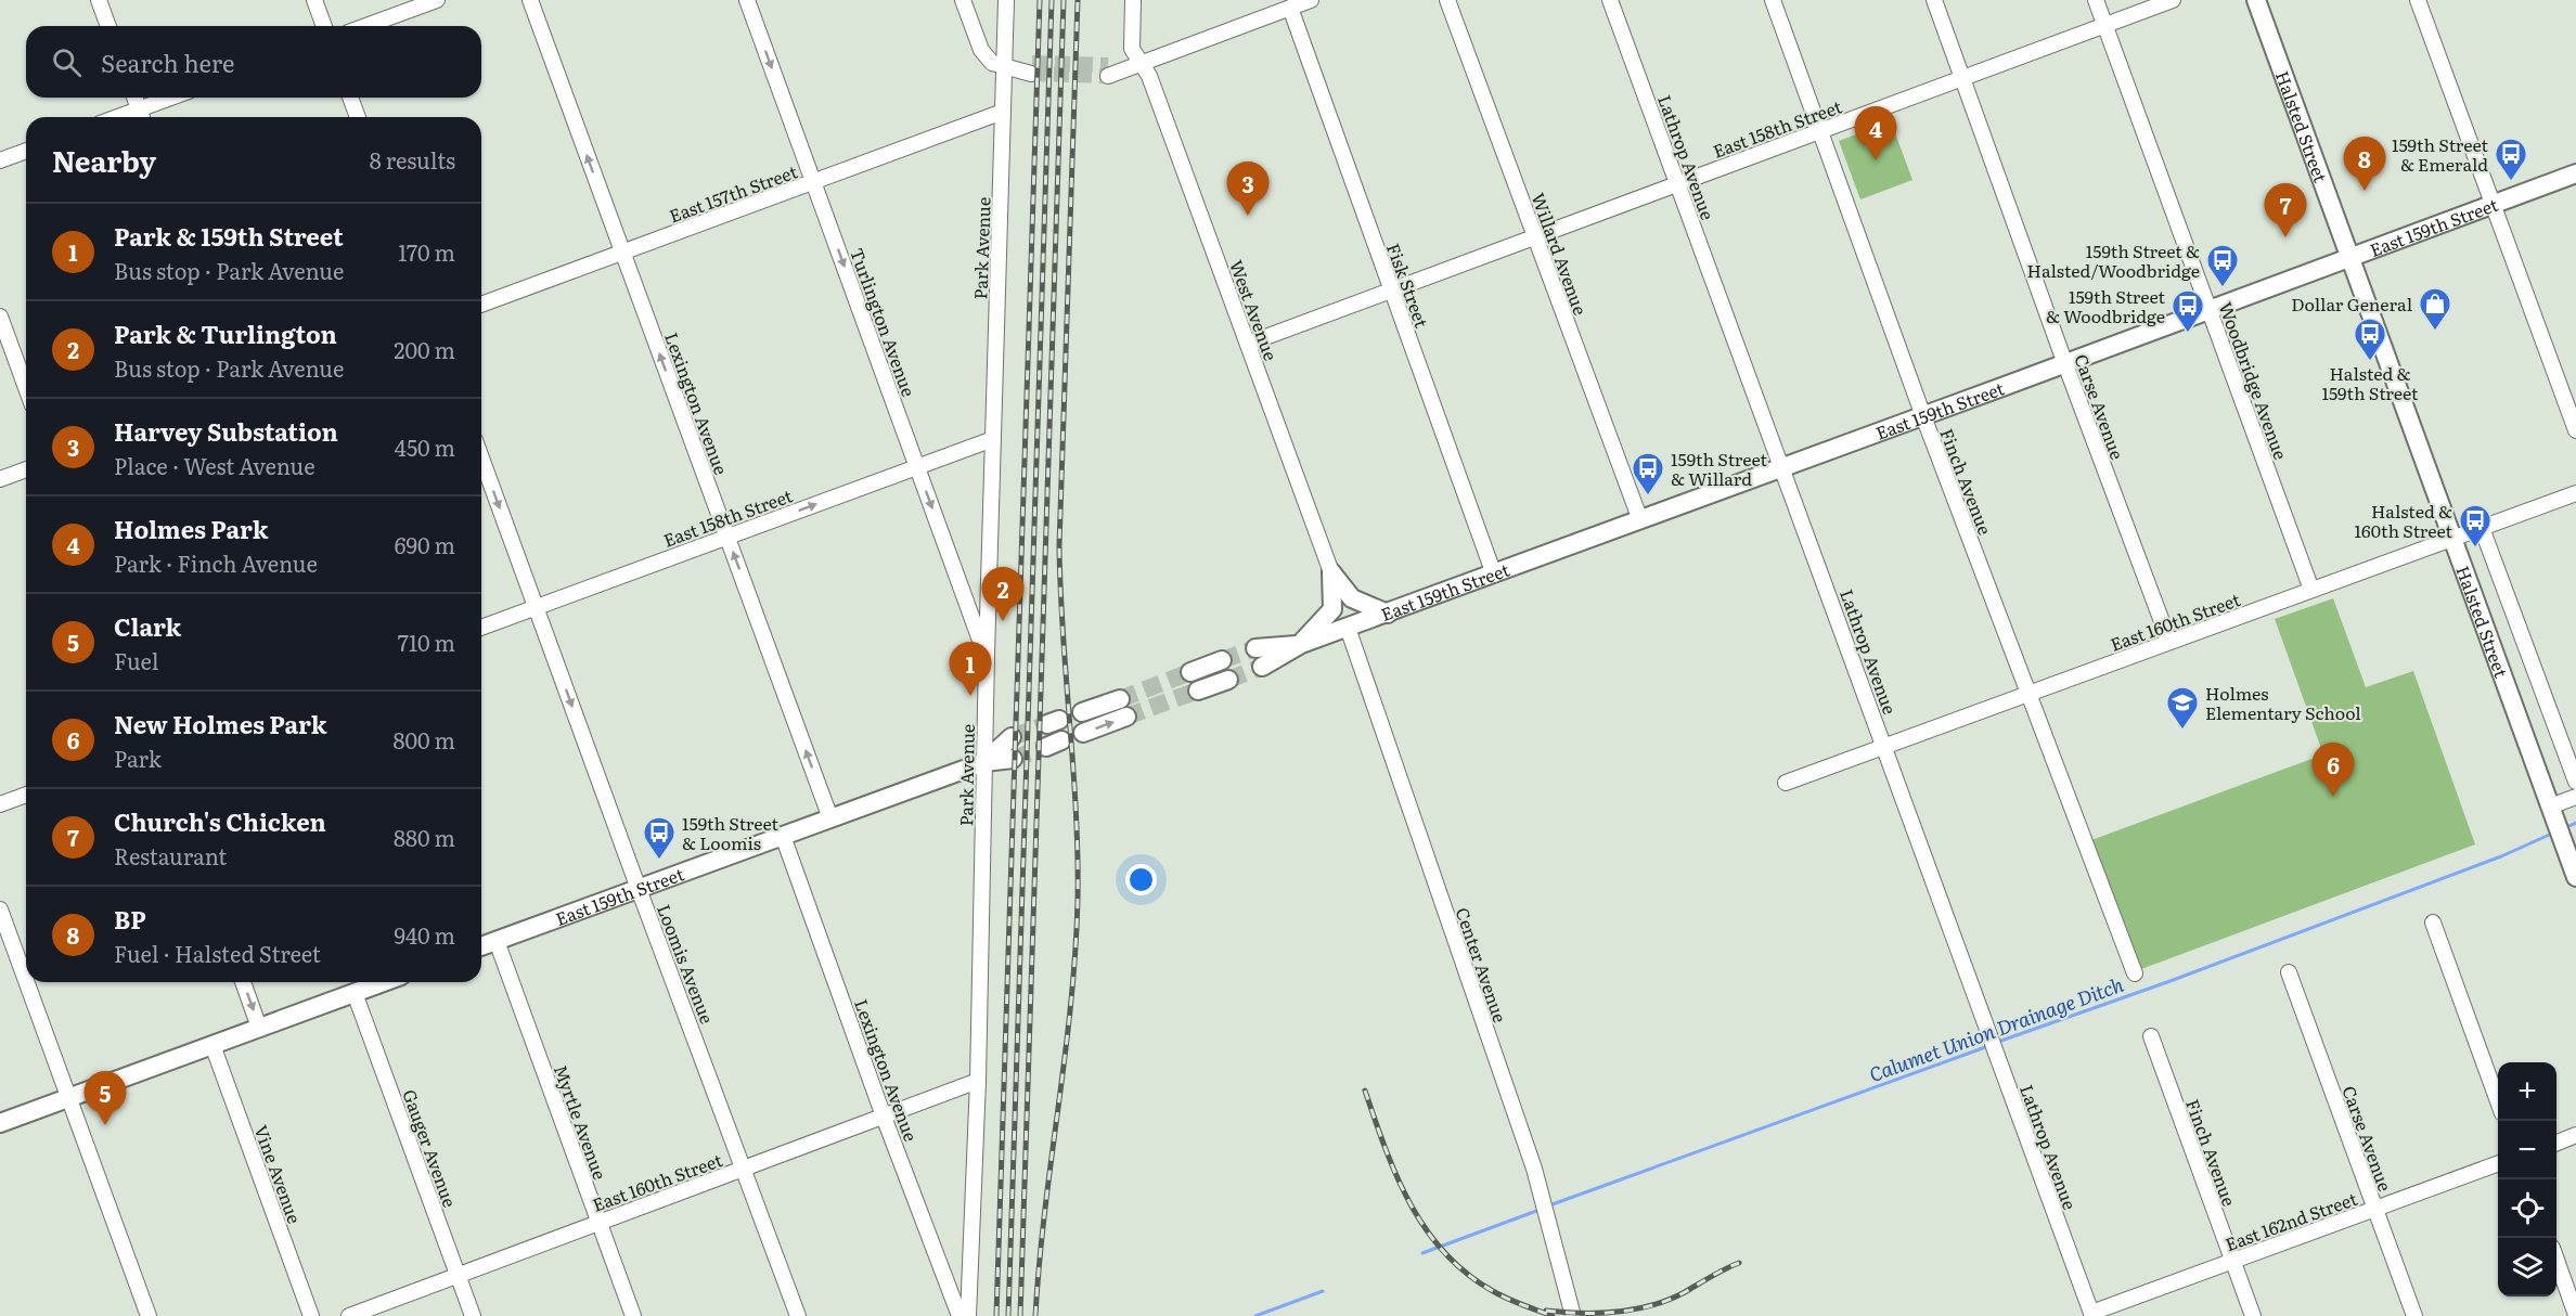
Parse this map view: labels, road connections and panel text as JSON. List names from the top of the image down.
{
  "streets": {
    "main road": ["Halsted Street", "East 159th Street"],
    "street": [
      "East 158th Street",
      "Lathrop Avenue",
      "East 157th Street",
      "Park Avenue",
      "Willard Avenue",
      "Fisk Street",
      "West Avenue",
      "Turlington Avenue",
      "Woodbridge Avenue",
      "Lexington Avenue",
      "Carse Avenue",
      "Finch Avenue",
      "East 160th Street",
      "Loomis Avenue",
      "Center Avenue",
      "Myrtle Avenue",
      "Gauger Avenue",
      "Vine Avenue",
      "East 162nd Street"
    ]
  },
  "crossings": [
    ["Halsted Street", "East 159th Street"],
    ["Halsted Street", "East 160th Street"],
    ["East 158th Street", "Lathrop Avenue"],
    ["East 158th Street", "Park Avenue"],
    ["East 158th Street", "Willard Avenue"],
    ["East 158th Street", "Fisk Street"],
    ["East 158th Street", "West Avenue"],
    ["East 158th Street", "Turlington Avenue"],
    ["East 158th Street", "Woodbridge Avenue"],
    ["East 158th Street", "Lexington Avenue"],
    ["East 158th Street", "Carse Avenue"],
    ["East 158th Street", "Finch Avenue"],
    ["East 158th Street", "Loomis Avenue"],
    ["Lathrop Avenue", "East 159th Street"],
    ["Lathrop Avenue", "East 160th Street"],
    ["Lathrop Avenue", "East 162nd Street"],
    ["East 157th Street", "Park Avenue"],
    ["East 157th Street", "Turlington Avenue"],
    ["East 157th Street", "Lexington Avenue"],
    ["East 159th Street", "Park Avenue"],
    ["East 159th Street", "Willard Avenue"],
    ["East 159th Street", "Fisk Street"],
    ["East 159th Street", "Woodbridge Avenue"],
    ["East 159th Street", "Lexington Avenue"],
    ["East 159th Street", "Carse Avenue"],
    ["East 159th Street", "Finch Avenue"],
    ["East 159th Street", "Loomis Avenue"],
    ["East 159th Street", "Center Avenue"],
    ["East 159th Street", "Myrtle Avenue"],
    ["Park Avenue", "Turlington Avenue"],
    ["Park Avenue", "East 160th Street"],
    ["Woodbridge Avenue", "East 160th Street"],
    ["Lexington Avenue", "East 160th Street"],
    ["Carse Avenue", "East 160th Street"],
    ["Carse Avenue", "East 162nd Street"],
    ["Finch Avenue", "East 160th Street"],
    ["Finch Avenue", "East 162nd Street"],
    ["East 160th Street", "Loomis Avenue"],
    ["East 160th Street", "Myrtle Avenue"],
    ["East 160th Street", "Gauger Avenue"]
  ],
  "one_way": ["Turlington Avenue", "Lexington Avenue", "Loomis Avenue"],
  "water": ["Calumet Union Drainage Ditch"],
  "places": {
    "bus stop": [
      "159th Street & Emerald",
      "159th Street & Halsted/Woodbridge",
      "159th Street & Woodbridge",
      "Halsted & 159th Street",
      "159th Street & Willard",
      "Halsted & 160th Street",
      "159th Street & Loomis"
    ],
    "shop": ["Dollar General"],
    "school or university": ["Holmes Elementary School"]
  },
  "page": {
    "search": "Search here",
    "pins": [
      "4",
      "8",
      "3",
      "7",
      "2",
      "1",
      "6",
      "5"
    ],
    "heading": ["Nearby", "8 results"],
    "list": [
      {
        "mark": "1",
        "name": "Park & 159th Street",
        "note": "Bus stop · Park Avenue",
        "value": "170 m"
      },
      {
        "mark": "2",
        "name": "Park & Turlington",
        "note": "Bus stop · Park Avenue",
        "value": "200 m"
      },
      {
        "mark": "3",
        "name": "Harvey Substation",
        "note": "Place · West Avenue",
        "value": "450 m"
      },
      {
        "mark": "4",
        "name": "Holmes Park",
        "note": "Park · Finch Avenue",
        "value": "690 m"
      },
      {
        "mark": "5",
        "name": "Clark",
        "note": "Fuel",
        "value": "710 m"
      },
      {
        "mark": "6",
        "name": "New Holmes Park",
        "note": "Park",
        "value": "800 m"
      },
      {
        "mark": "7",
        "name": "Church's Chicken",
        "note": "Restaurant",
        "value": "880 m"
      },
      {
        "mark": "8",
        "name": "BP",
        "note": "Fuel · Halsted Street",
        "value": "940 m"
      }
    ],
    "map_buttons": ["+", "−"]
  }
}
